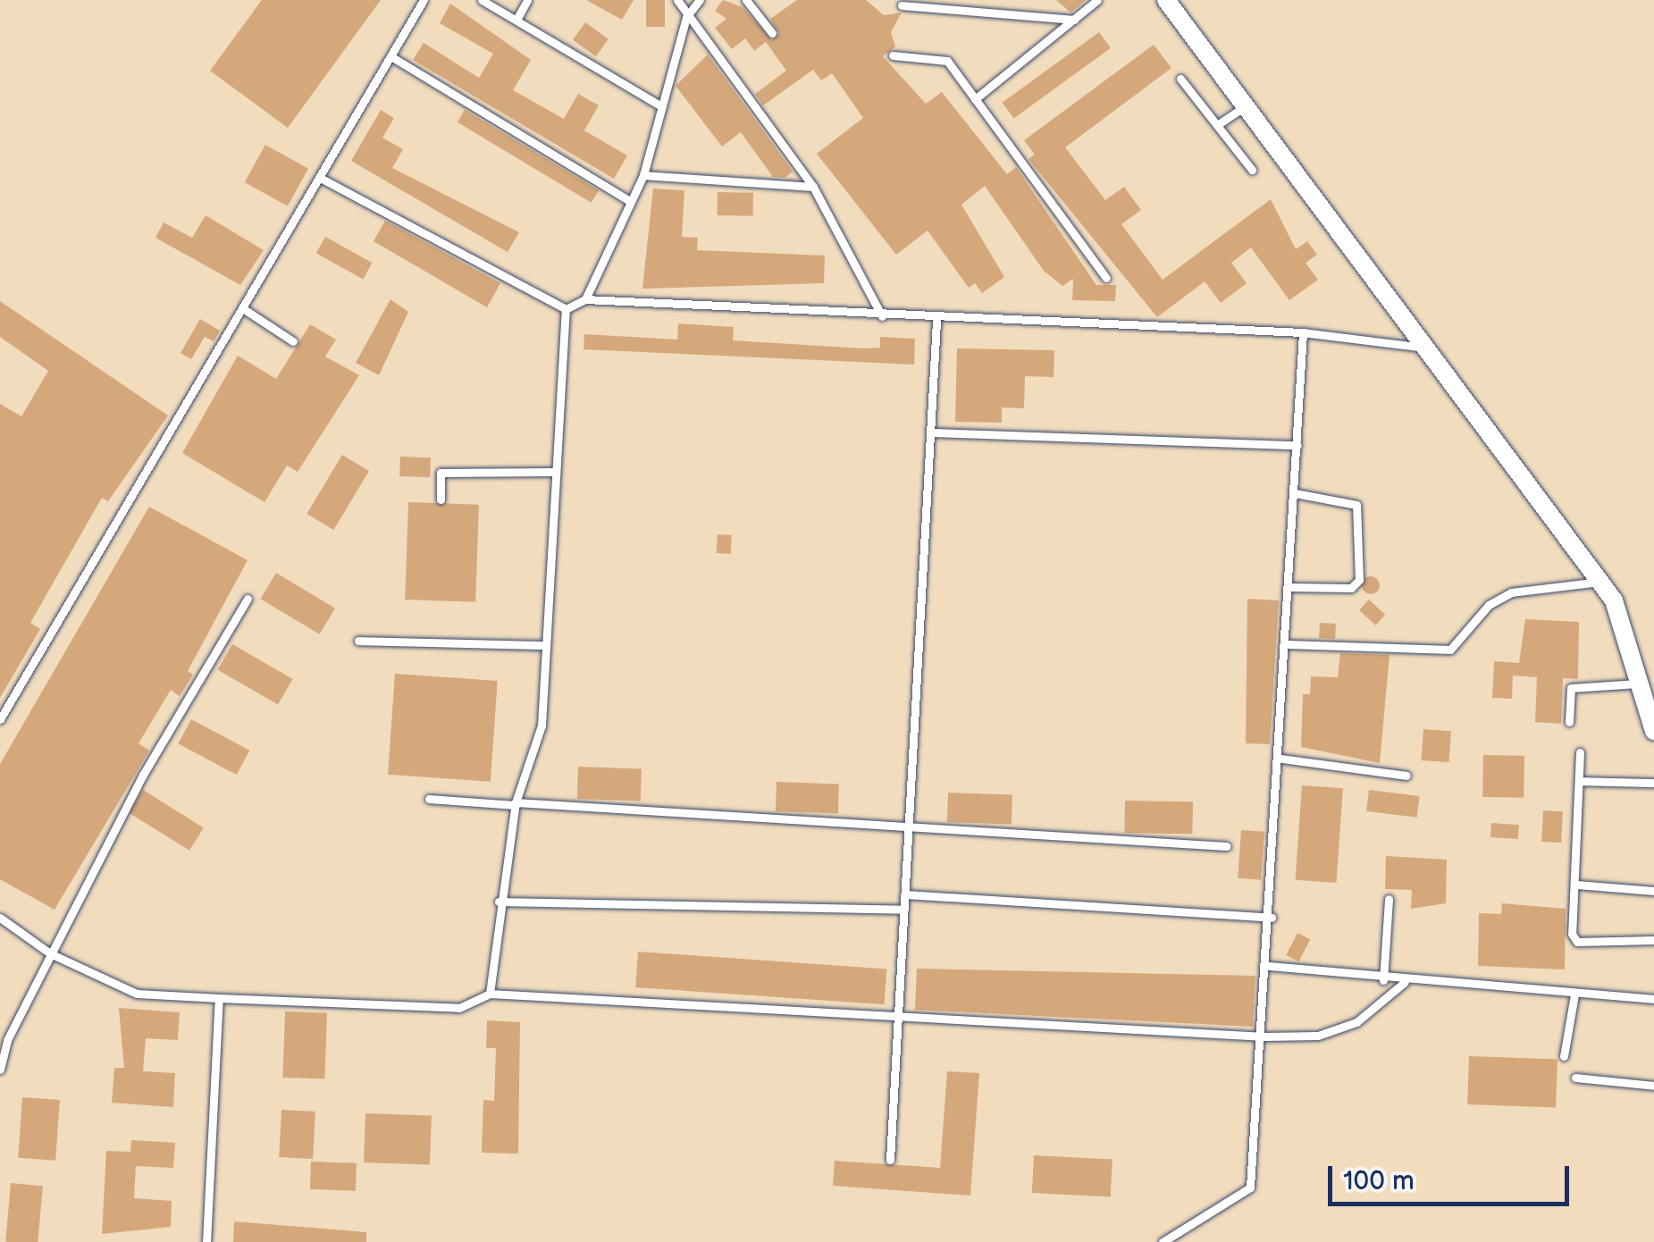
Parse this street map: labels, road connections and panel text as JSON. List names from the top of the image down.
{
  "scale_bar": "100 m"
}
